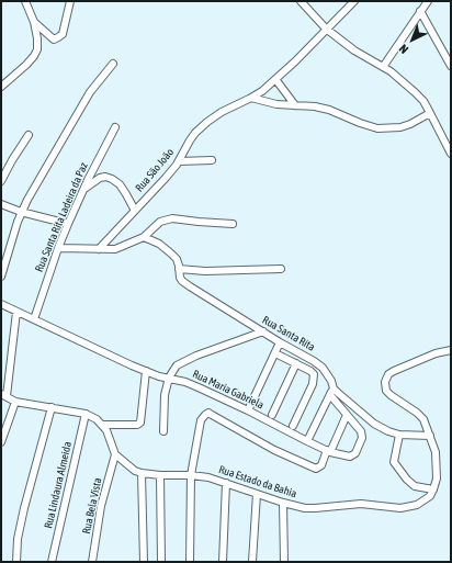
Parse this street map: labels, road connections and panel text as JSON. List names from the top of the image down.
{
  "streets": {
    "street": [
      "Rua São João",
      "Rua Santa Rita Ladeira da Paz",
      "Rua Santa Rita",
      "Rua Maria Gabriela",
      "Rua Estado da Bahia",
      "Rua Lindaura Almeida",
      "Rua Bela Vista"
    ]
  },
  "crossings": [
    ["Rua Santa Rita Ladeira da Paz", "Rua Maria Gabriela"],
    ["Rua Santa Rita", "Rua Maria Gabriela"],
    ["Rua Estado da Bahia", "Rua Bela Vista"]
  ],
  "north": "bottom left"
}
